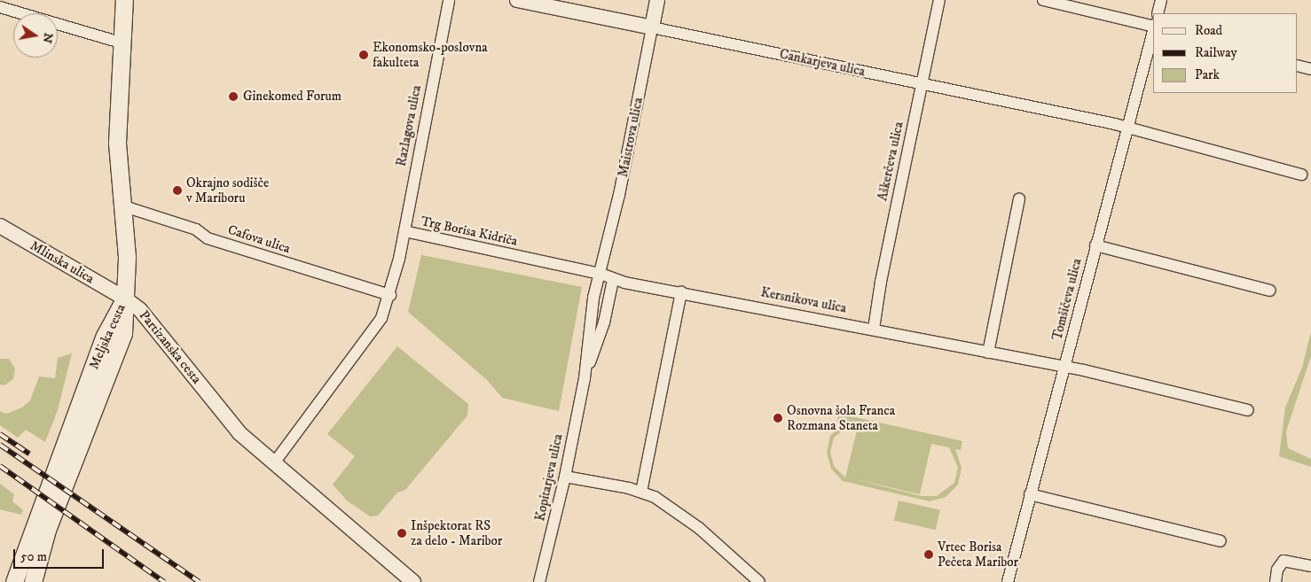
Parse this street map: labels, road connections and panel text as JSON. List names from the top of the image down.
{
  "streets": {
    "main road": ["Meljska cesta"],
    "street": [
      "Cankarjeva ulica",
      "Razlagova ulica",
      "Maistrova ulica",
      "Aškerčeva ulica",
      "Trg Borisa Kidriča",
      "Cafova ulica",
      "Mlinska ulica",
      "Tomšičeva ulica",
      "Kersnikova ulica",
      "Partizanska cesta",
      "Kopitarjeva ulica"
    ]
  },
  "crossings": [
    ["Cankarjeva ulica", "Maistrova ulica"],
    ["Cankarjeva ulica", "Aškerčeva ulica"],
    ["Cankarjeva ulica", "Tomšičeva ulica"],
    ["Razlagova ulica", "Trg Borisa Kidriča"],
    ["Maistrova ulica", "Trg Borisa Kidriča"],
    ["Maistrova ulica", "Kopitarjeva ulica"],
    ["Aškerčeva ulica", "Kersnikova ulica"],
    ["Trg Borisa Kidriča", "Cafova ulica"],
    ["Trg Borisa Kidriča", "Kersnikova ulica"],
    ["Trg Borisa Kidriča", "Partizanska cesta"],
    ["Trg Borisa Kidriča", "Kopitarjeva ulica"],
    ["Mlinska ulica", "Meljska cesta"],
    ["Mlinska ulica", "Partizanska cesta"],
    ["Tomšičeva ulica", "Kersnikova ulica"],
    ["Kersnikova ulica", "Kopitarjeva ulica"],
    ["Meljska cesta", "Partizanska cesta"]
  ],
  "places": [
    "Ekonomsko-poslovna fakulteta",
    "Ginekomed Forum",
    "Okrajno sodišče v Mariboru",
    "Osnovna šola Franca Rozmana Staneta",
    "Inšpektorat RS za delo - Maribor",
    "Vrtec Borisa Pečeta Maribor"
  ],
  "legend": ["Road", "Railway", "Park"],
  "scale_bar": "50 m",
  "north": "right"
}
